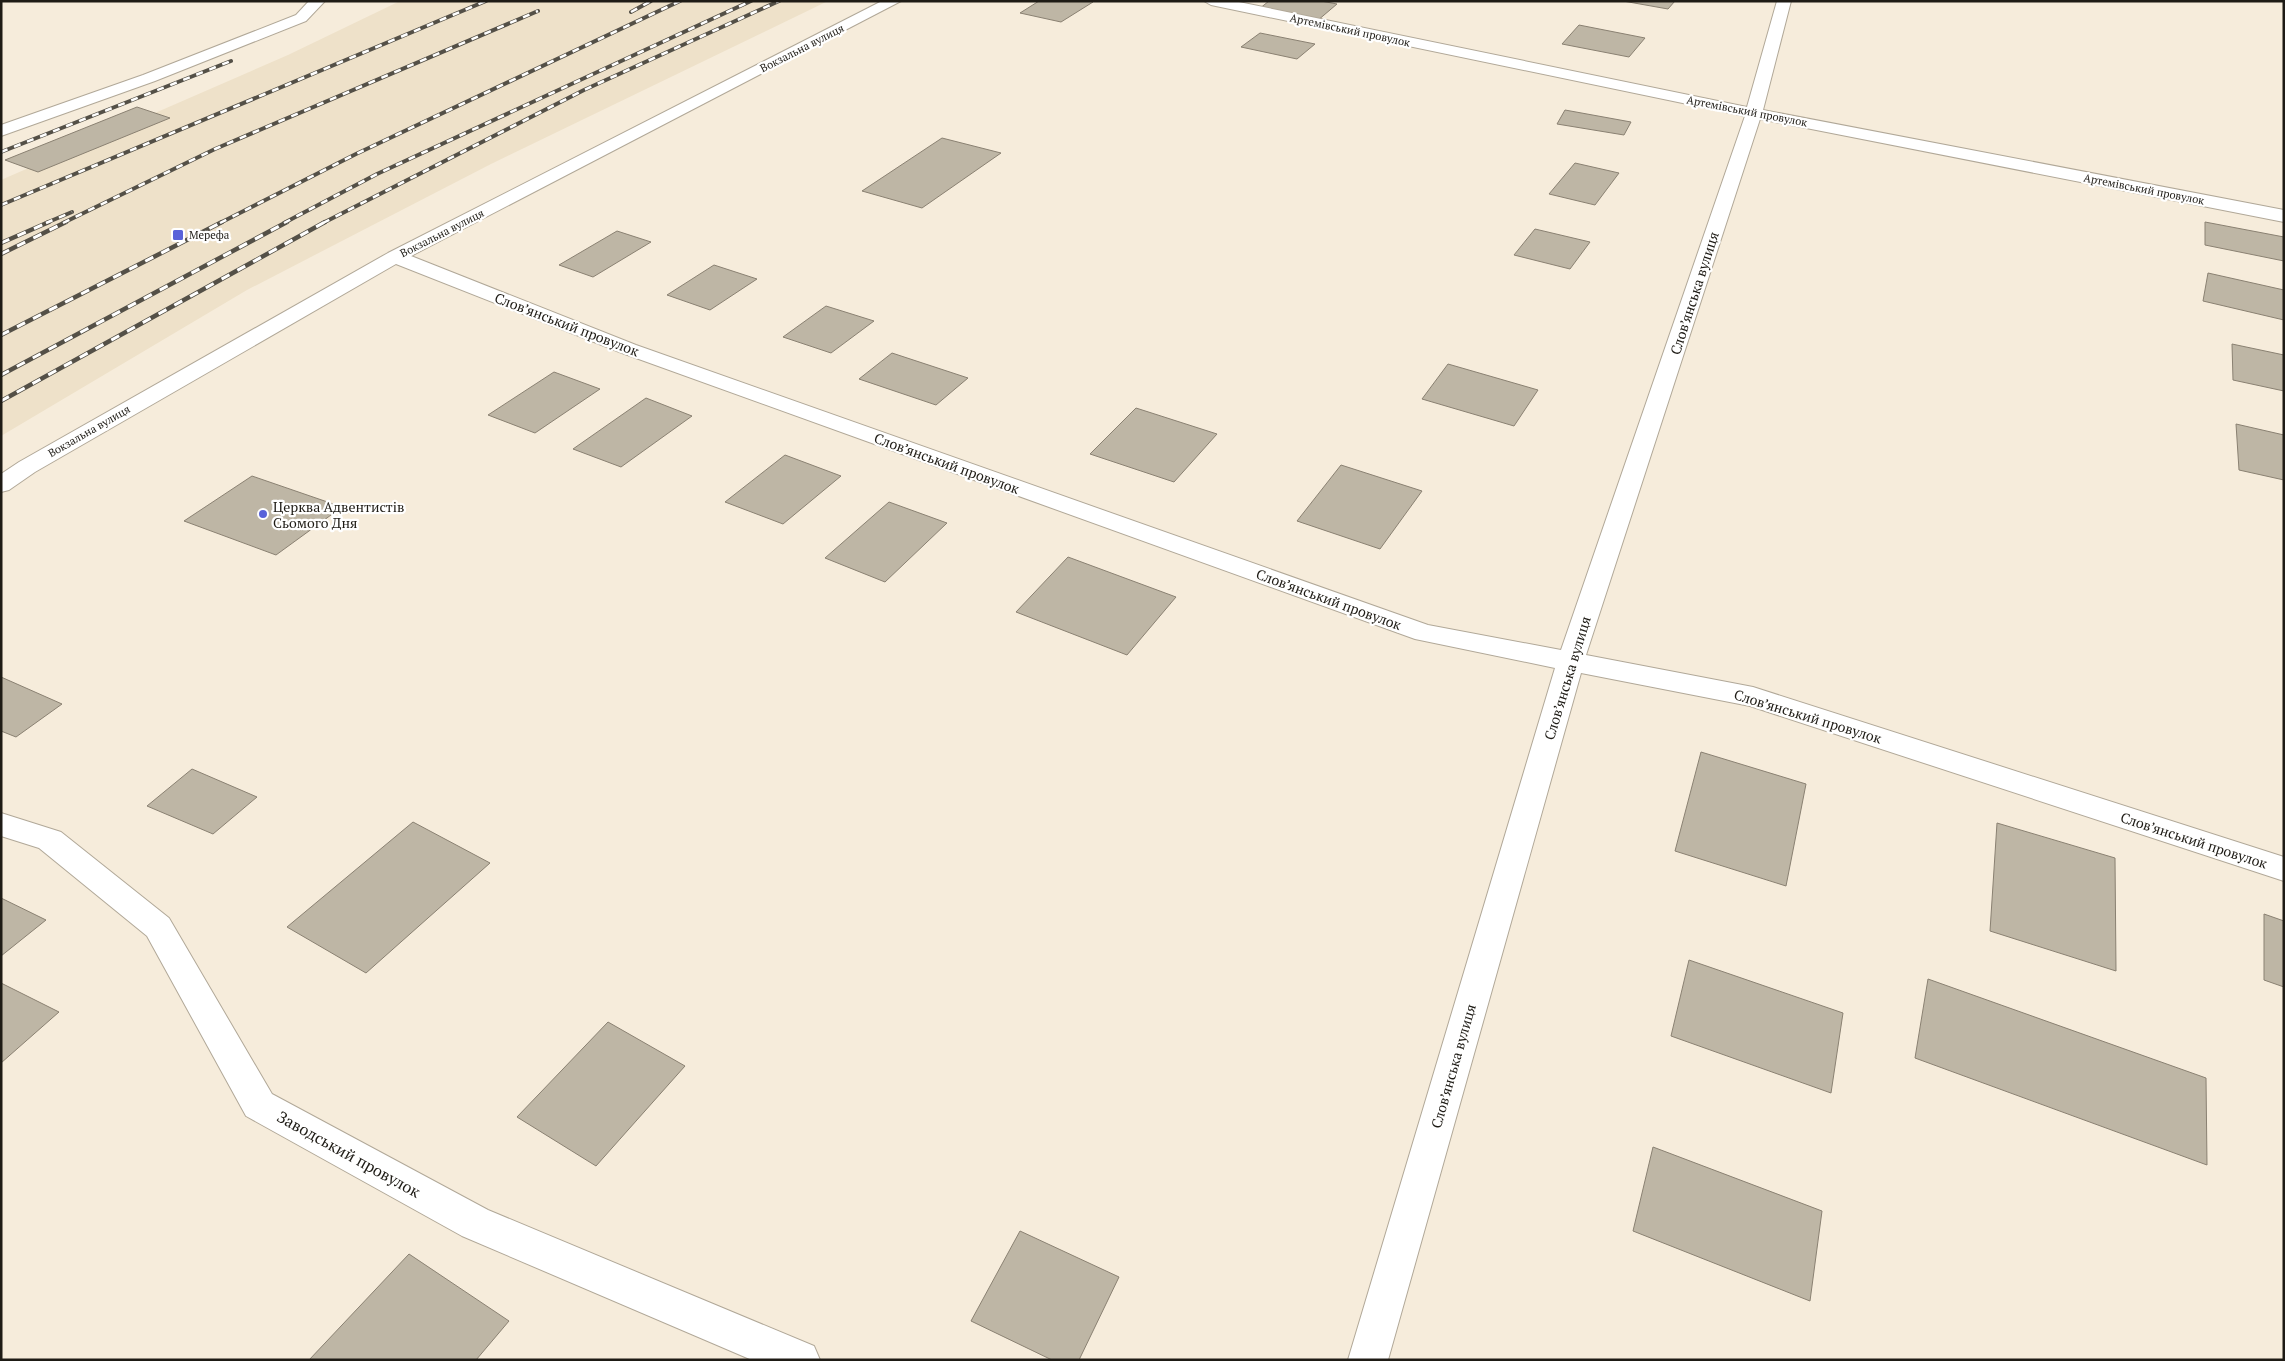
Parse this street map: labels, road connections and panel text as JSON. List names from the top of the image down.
{
  "streets": {
    "street": [
      "Артемівський провулок",
      "Вокзальна вулиця",
      "Слов’янська вулиця",
      "Слов’янський провулок",
      "Заводський провулок"
    ]
  },
  "crossings": [
    ["Артемівський провулок", "Слов’янська вулиця"],
    ["Вокзальна вулиця", "Слов’янський провулок"],
    ["Слов’янська вулиця", "Слов’янський провулок"]
  ],
  "places": {
    "transit": ["Мерефа"],
    "other": ["Церква Адвентистів Сьомого Дня"]
  }
}
